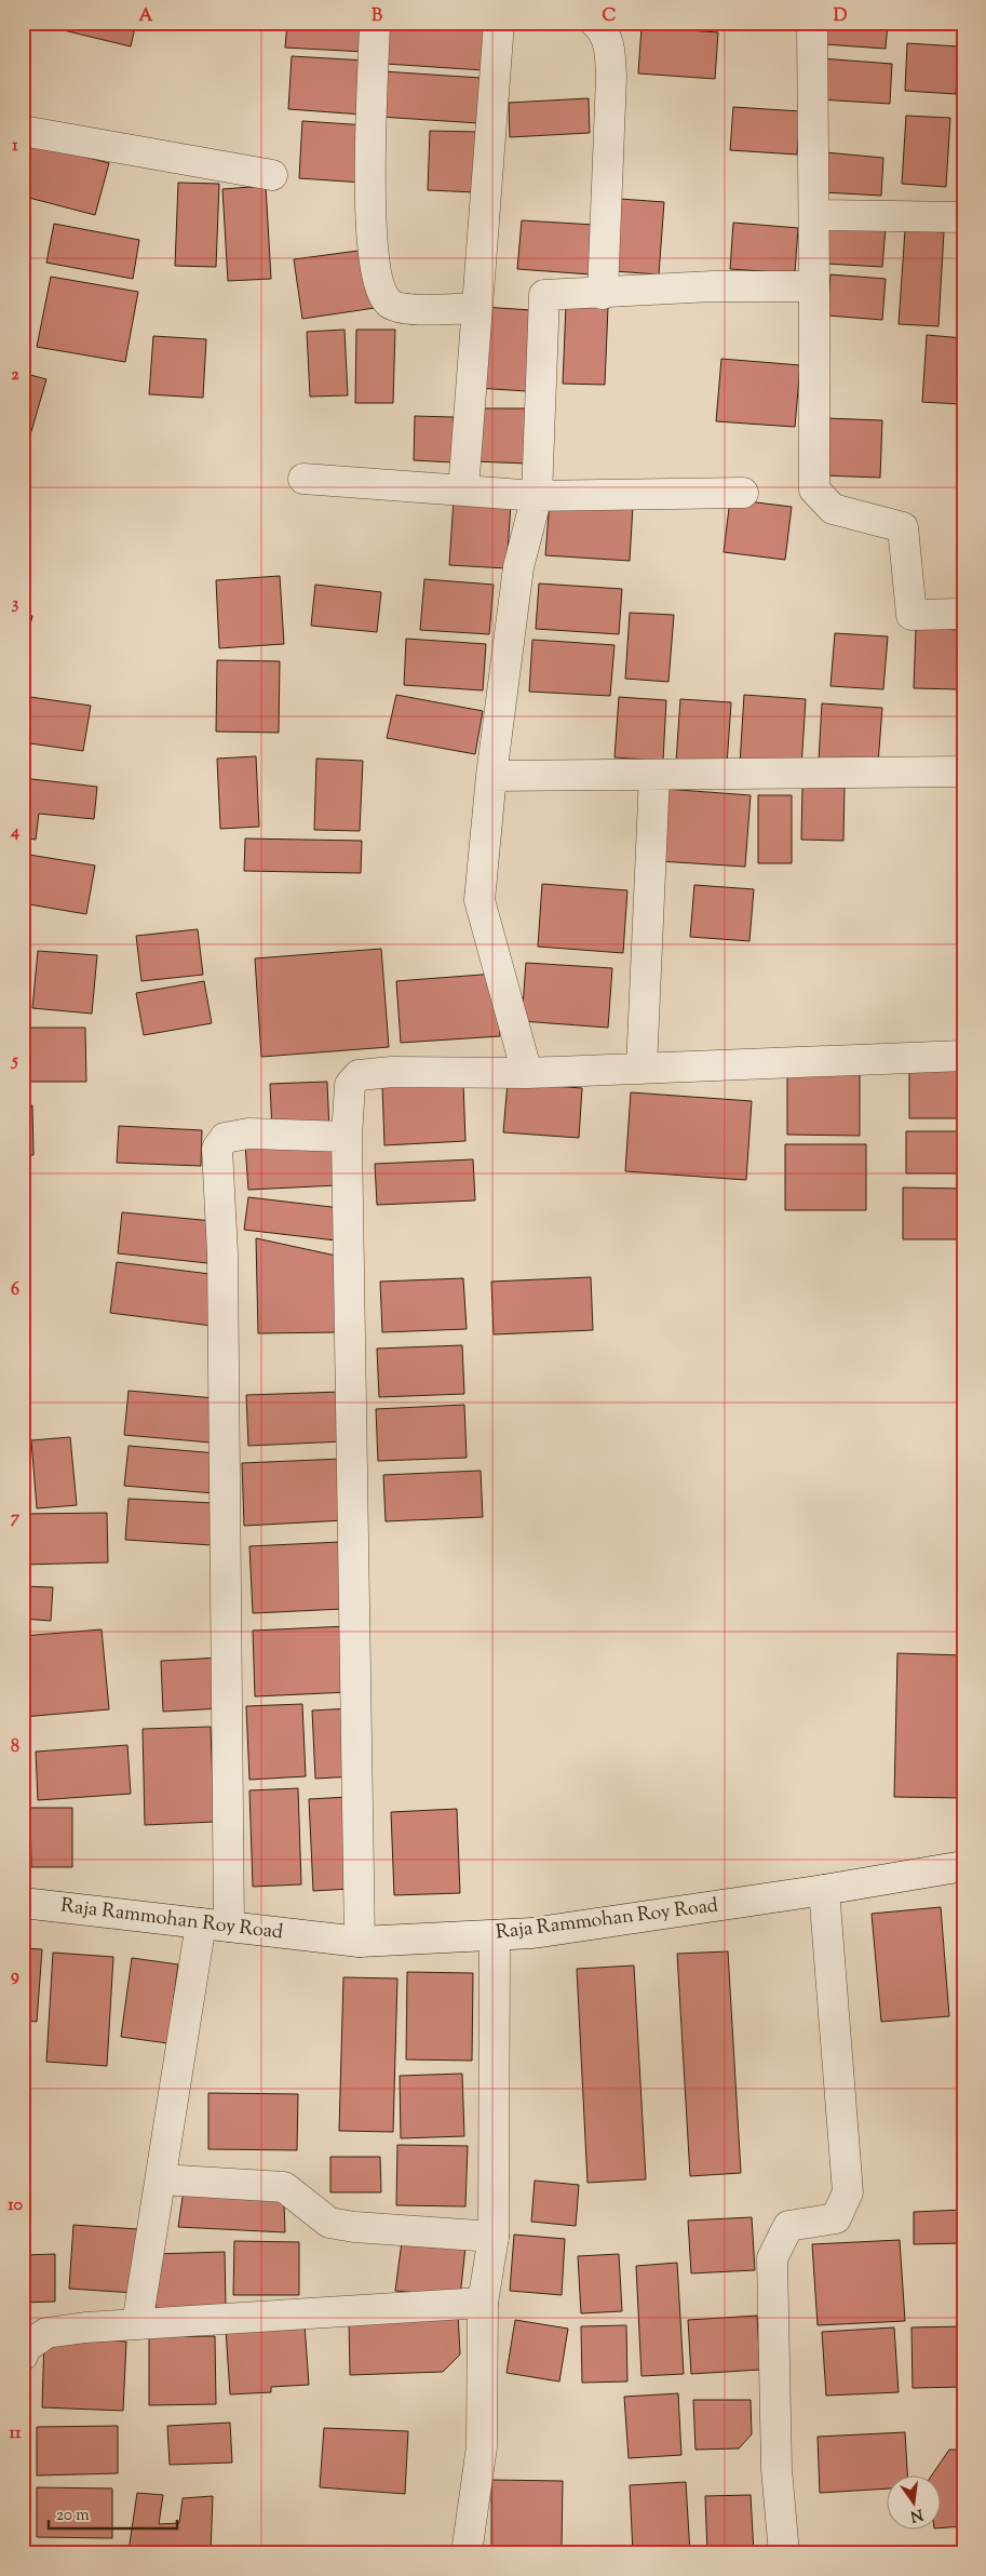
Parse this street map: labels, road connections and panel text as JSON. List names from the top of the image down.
{
  "streets": {
    "street": ["Raja Rammohan Roy Road"]
  },
  "scale_bar": "20 m",
  "north": "bottom",
  "grid": {
    "columns": [
      "A",
      "B",
      "C",
      "D"
    ],
    "rows": [
      "1",
      "2",
      "3",
      "4",
      "5",
      "6",
      "7",
      "8",
      "9",
      "10",
      "11"
    ]
  }
}
